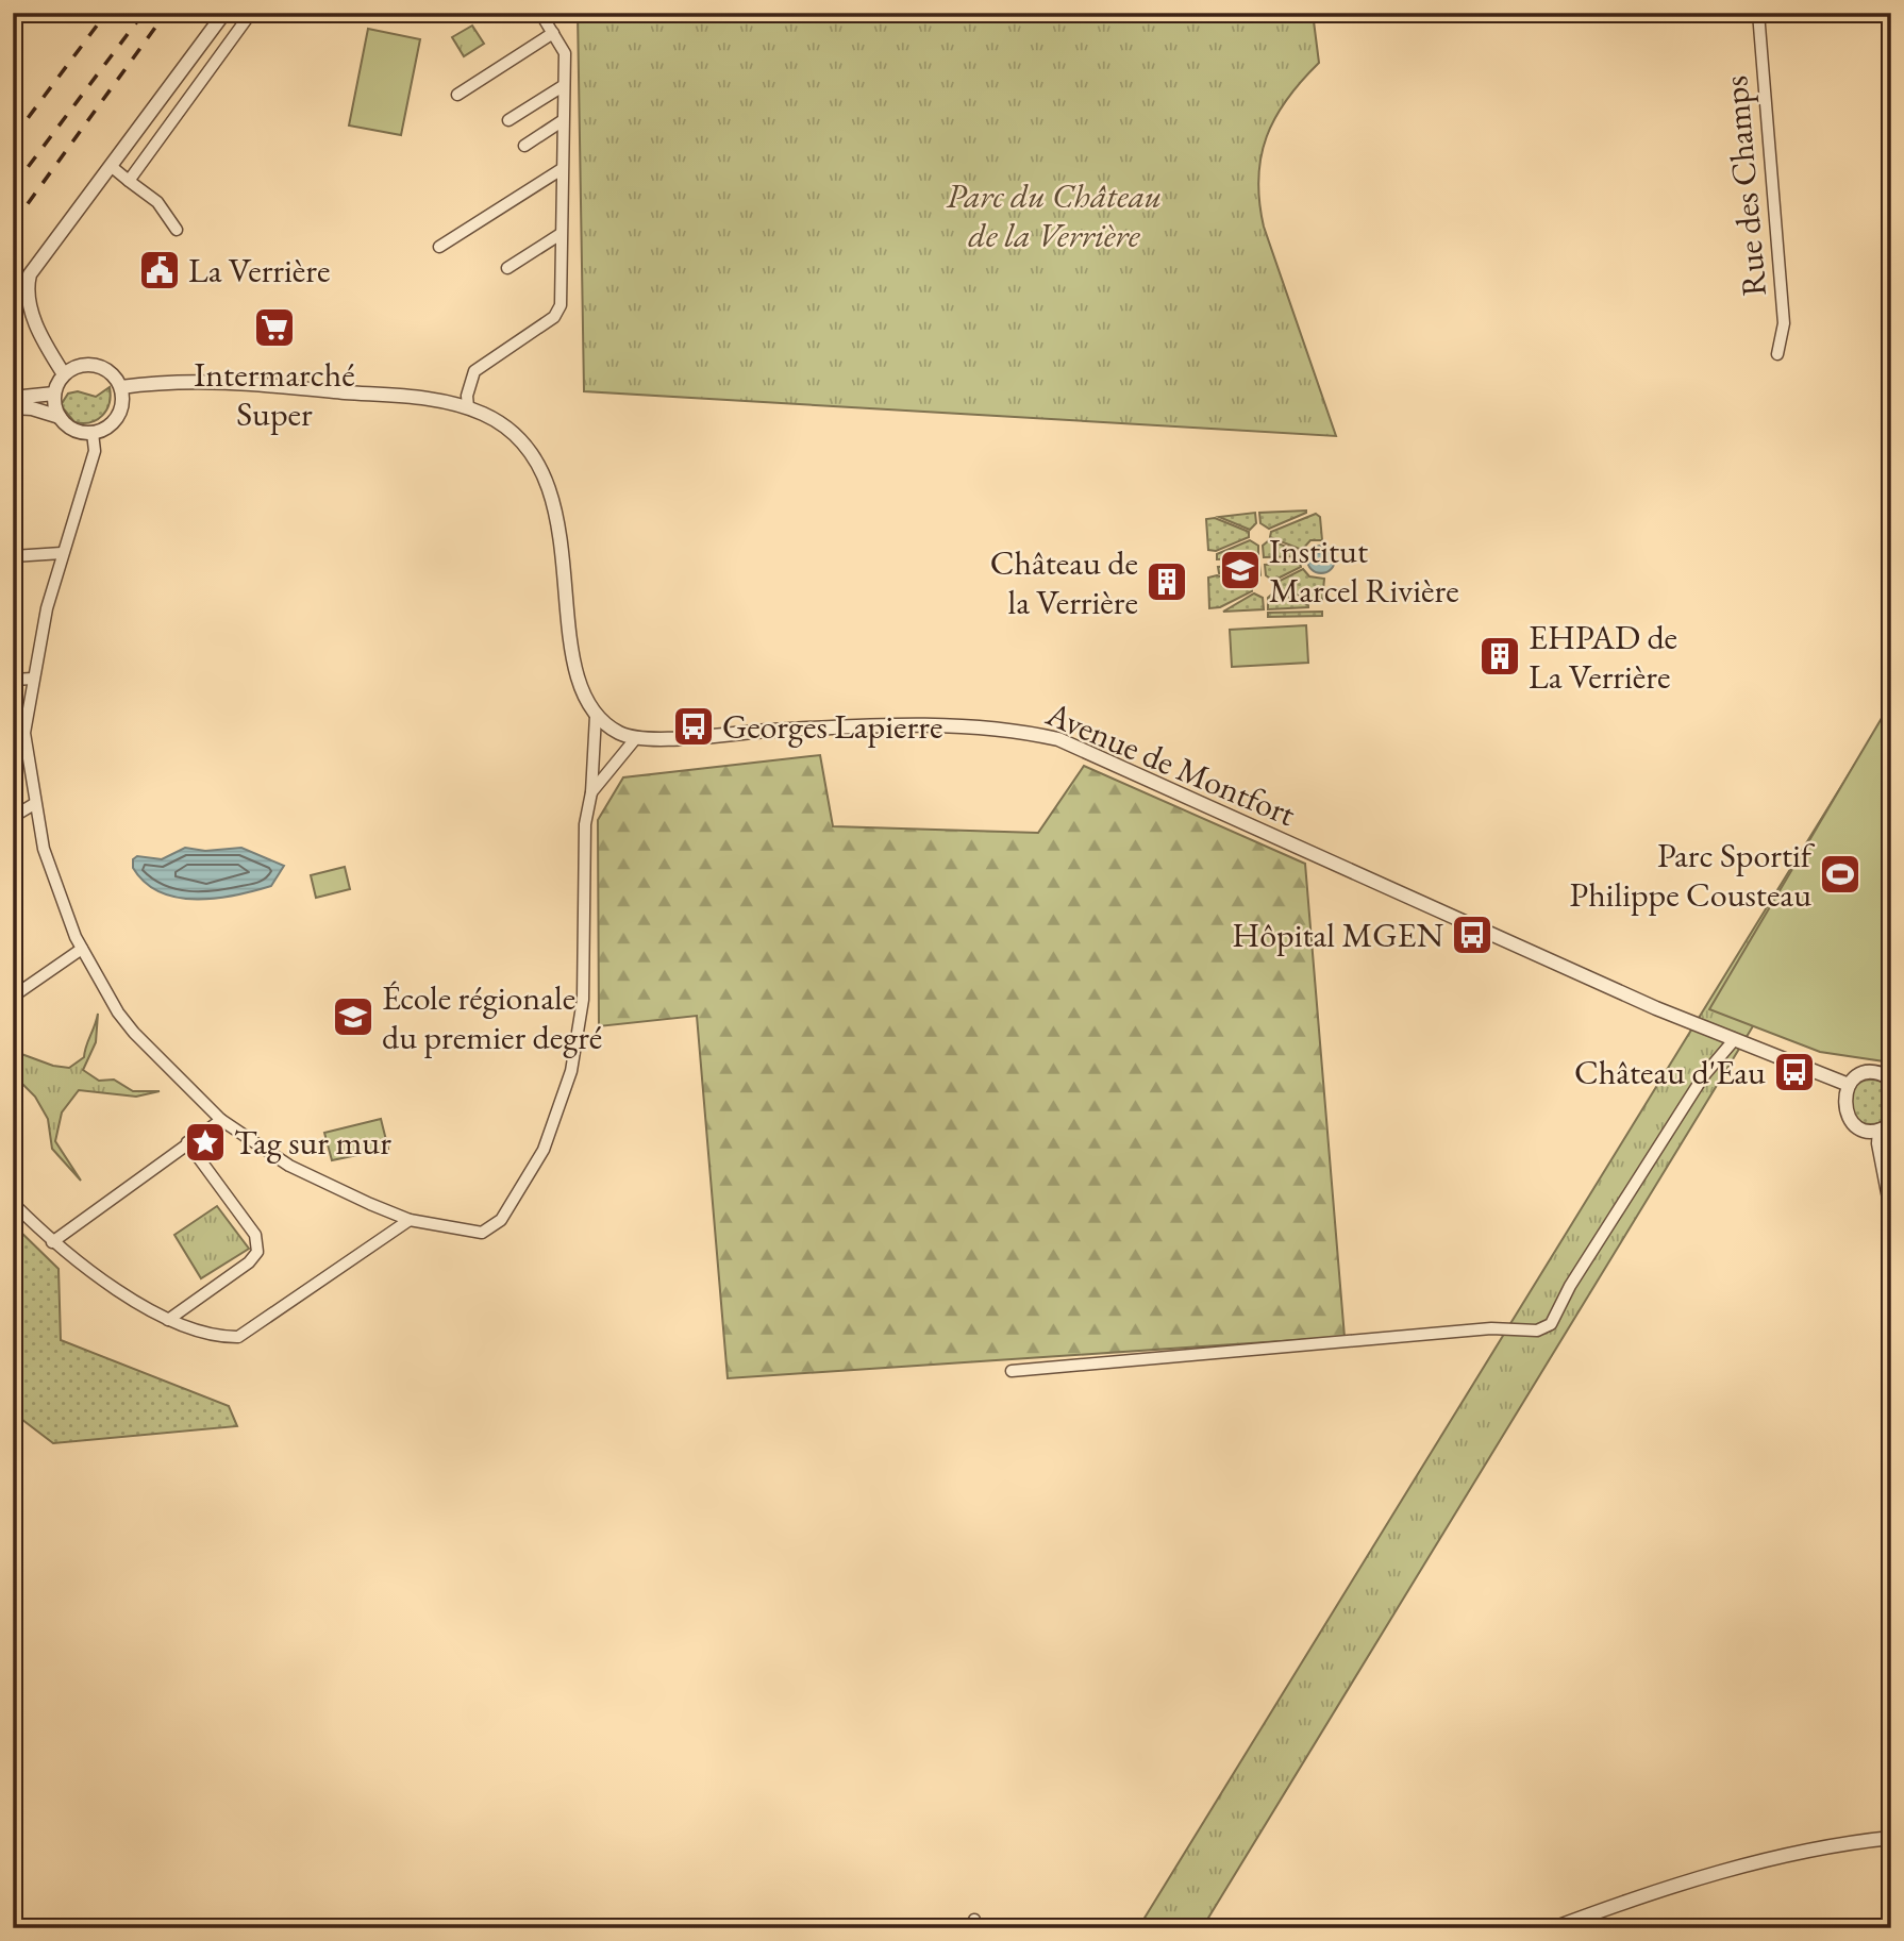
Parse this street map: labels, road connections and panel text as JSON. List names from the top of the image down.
{
  "streets": {
    "street": ["Rue des Champs", "Avenue de Montfort"]
  },
  "parks": ["Parc du Château de la Verrière"],
  "places": {
    "public building": ["La Verrière"],
    "supermarket": ["Intermarché Super"],
    "school or university": ["Institut Marcel Rivière", "École régionale du premier degré"],
    "building": ["Château de la Verrière", "EHPAD de La Verrière"],
    "bus stop": ["Georges Lapierre", "Hôpital MGEN", "Château d'Eau"],
    "sports": ["Parc Sportif Philippe Cousteau"],
    "place": ["Tag sur mur"]
  }
}
